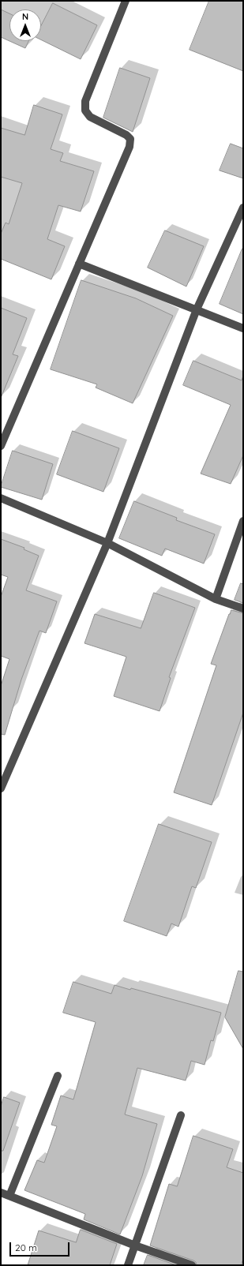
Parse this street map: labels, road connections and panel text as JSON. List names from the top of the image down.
{
  "scale_bar": "20 m",
  "north": "top"
}
